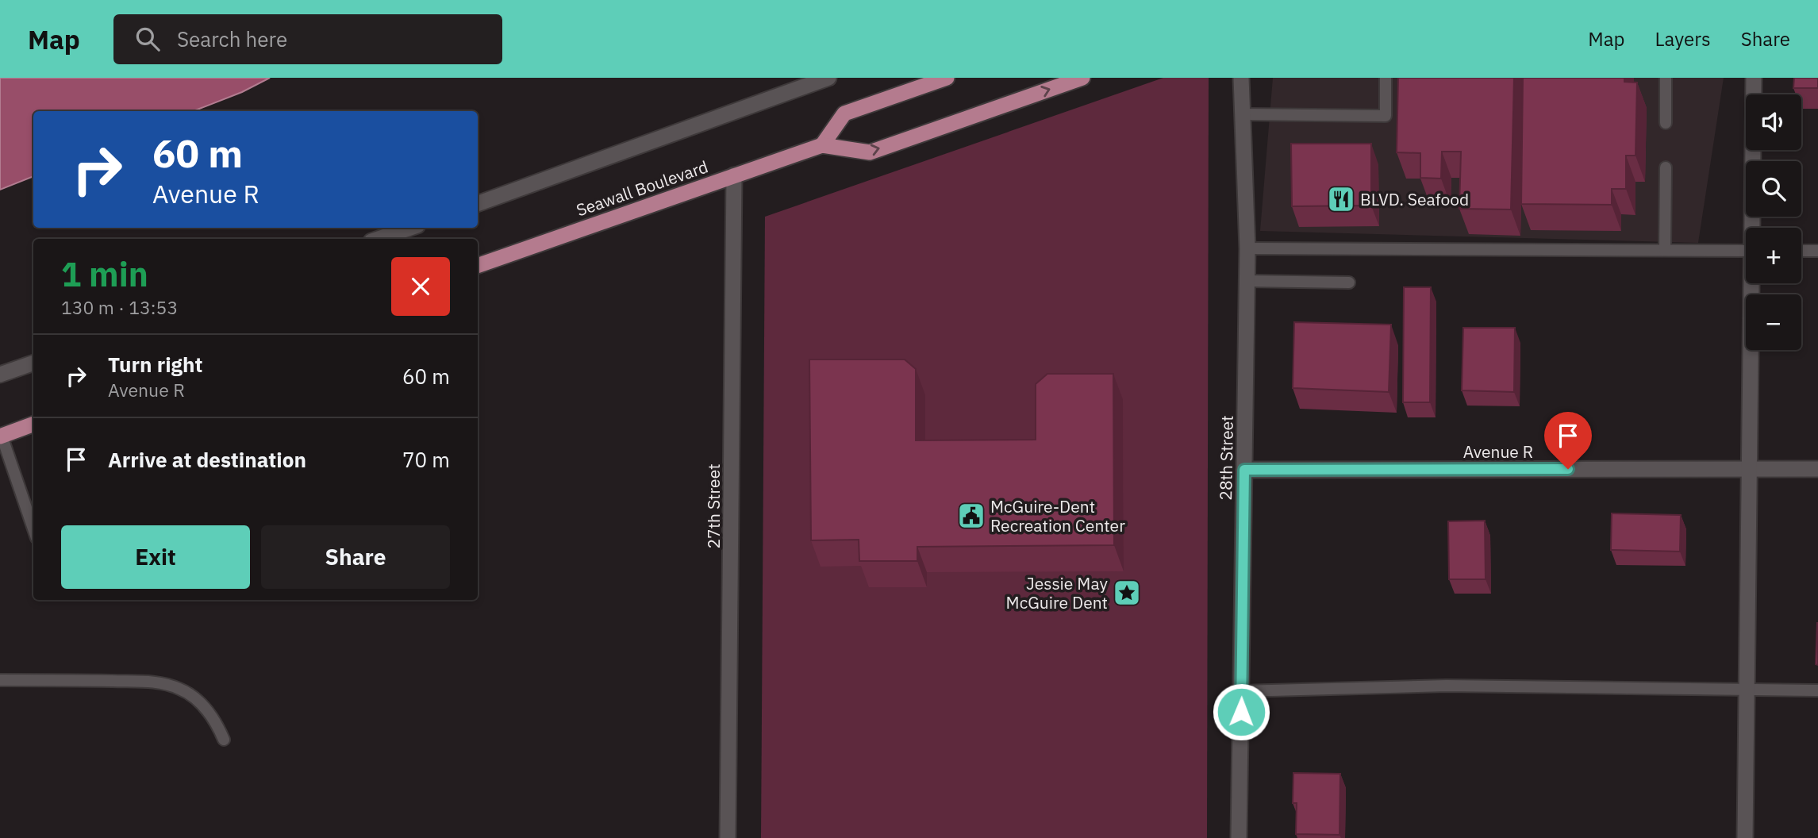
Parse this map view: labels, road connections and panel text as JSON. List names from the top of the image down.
{
  "streets": {
    "main road": ["Seawall Boulevard"],
    "street": ["Avenue R", "28th Street", "27th Street"]
  },
  "crossings": [
    ["Seawall Boulevard", "27th Street"],
    ["Avenue R", "28th Street"]
  ],
  "places": {
    "restaurant": ["BLVD. Seafood"],
    "public building": ["McGuire-Dent Recreation Center"],
    "place": ["Jessie May McGuire Dent"]
  },
  "page": {
    "header": "Map",
    "search": "Search here",
    "nav": ["Map", "Layers", "Share"],
    "map_buttons": ["+", "−"],
    "turn": ["60 m", "Avenue R"],
    "heading": ["1 min", "130 m · 13:53"],
    "list": [
      {
        "name": "Turn right",
        "note": "Avenue R",
        "value": "60 m"
      },
      {
        "name": "Arrive at destination",
        "value": "70 m"
      }
    ],
    "buttons": ["Exit", "Share"]
  }
}
